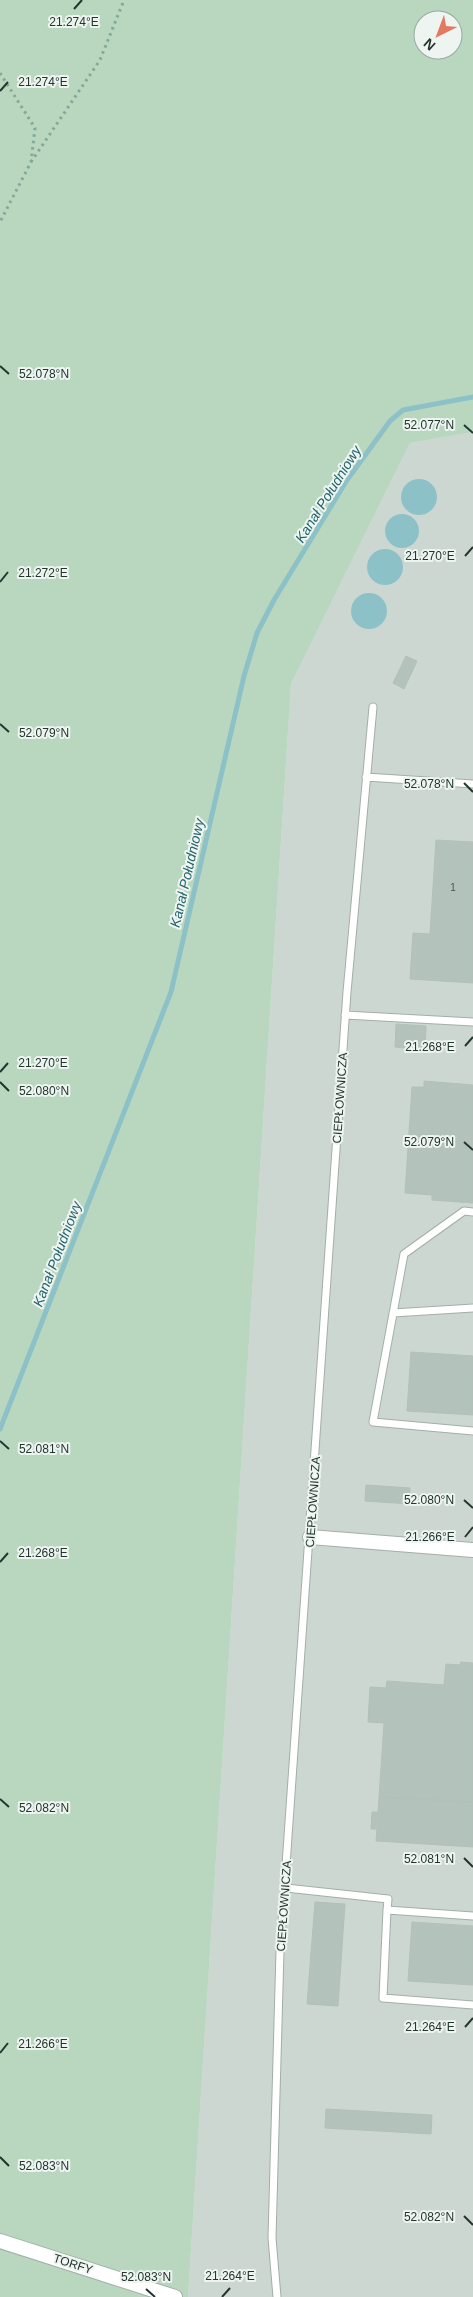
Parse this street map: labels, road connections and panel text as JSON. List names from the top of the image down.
{
  "streets": {
    "street": ["TORFY"],
    "lane": ["CIEPŁOWNICZA"]
  },
  "water": ["Kanał Południowy"],
  "house_numbers": ["1"],
  "north": "bottom left",
  "coordinates": [
    "21.274°E",
    "52.078°N",
    "52.077°N",
    "21.270°E",
    "21.272°E",
    "52.079°N",
    "21.268°E",
    "52.080°N",
    "52.081°N",
    "21.266°E",
    "52.082°N",
    "21.264°E",
    "52.083°N"
  ]
}
